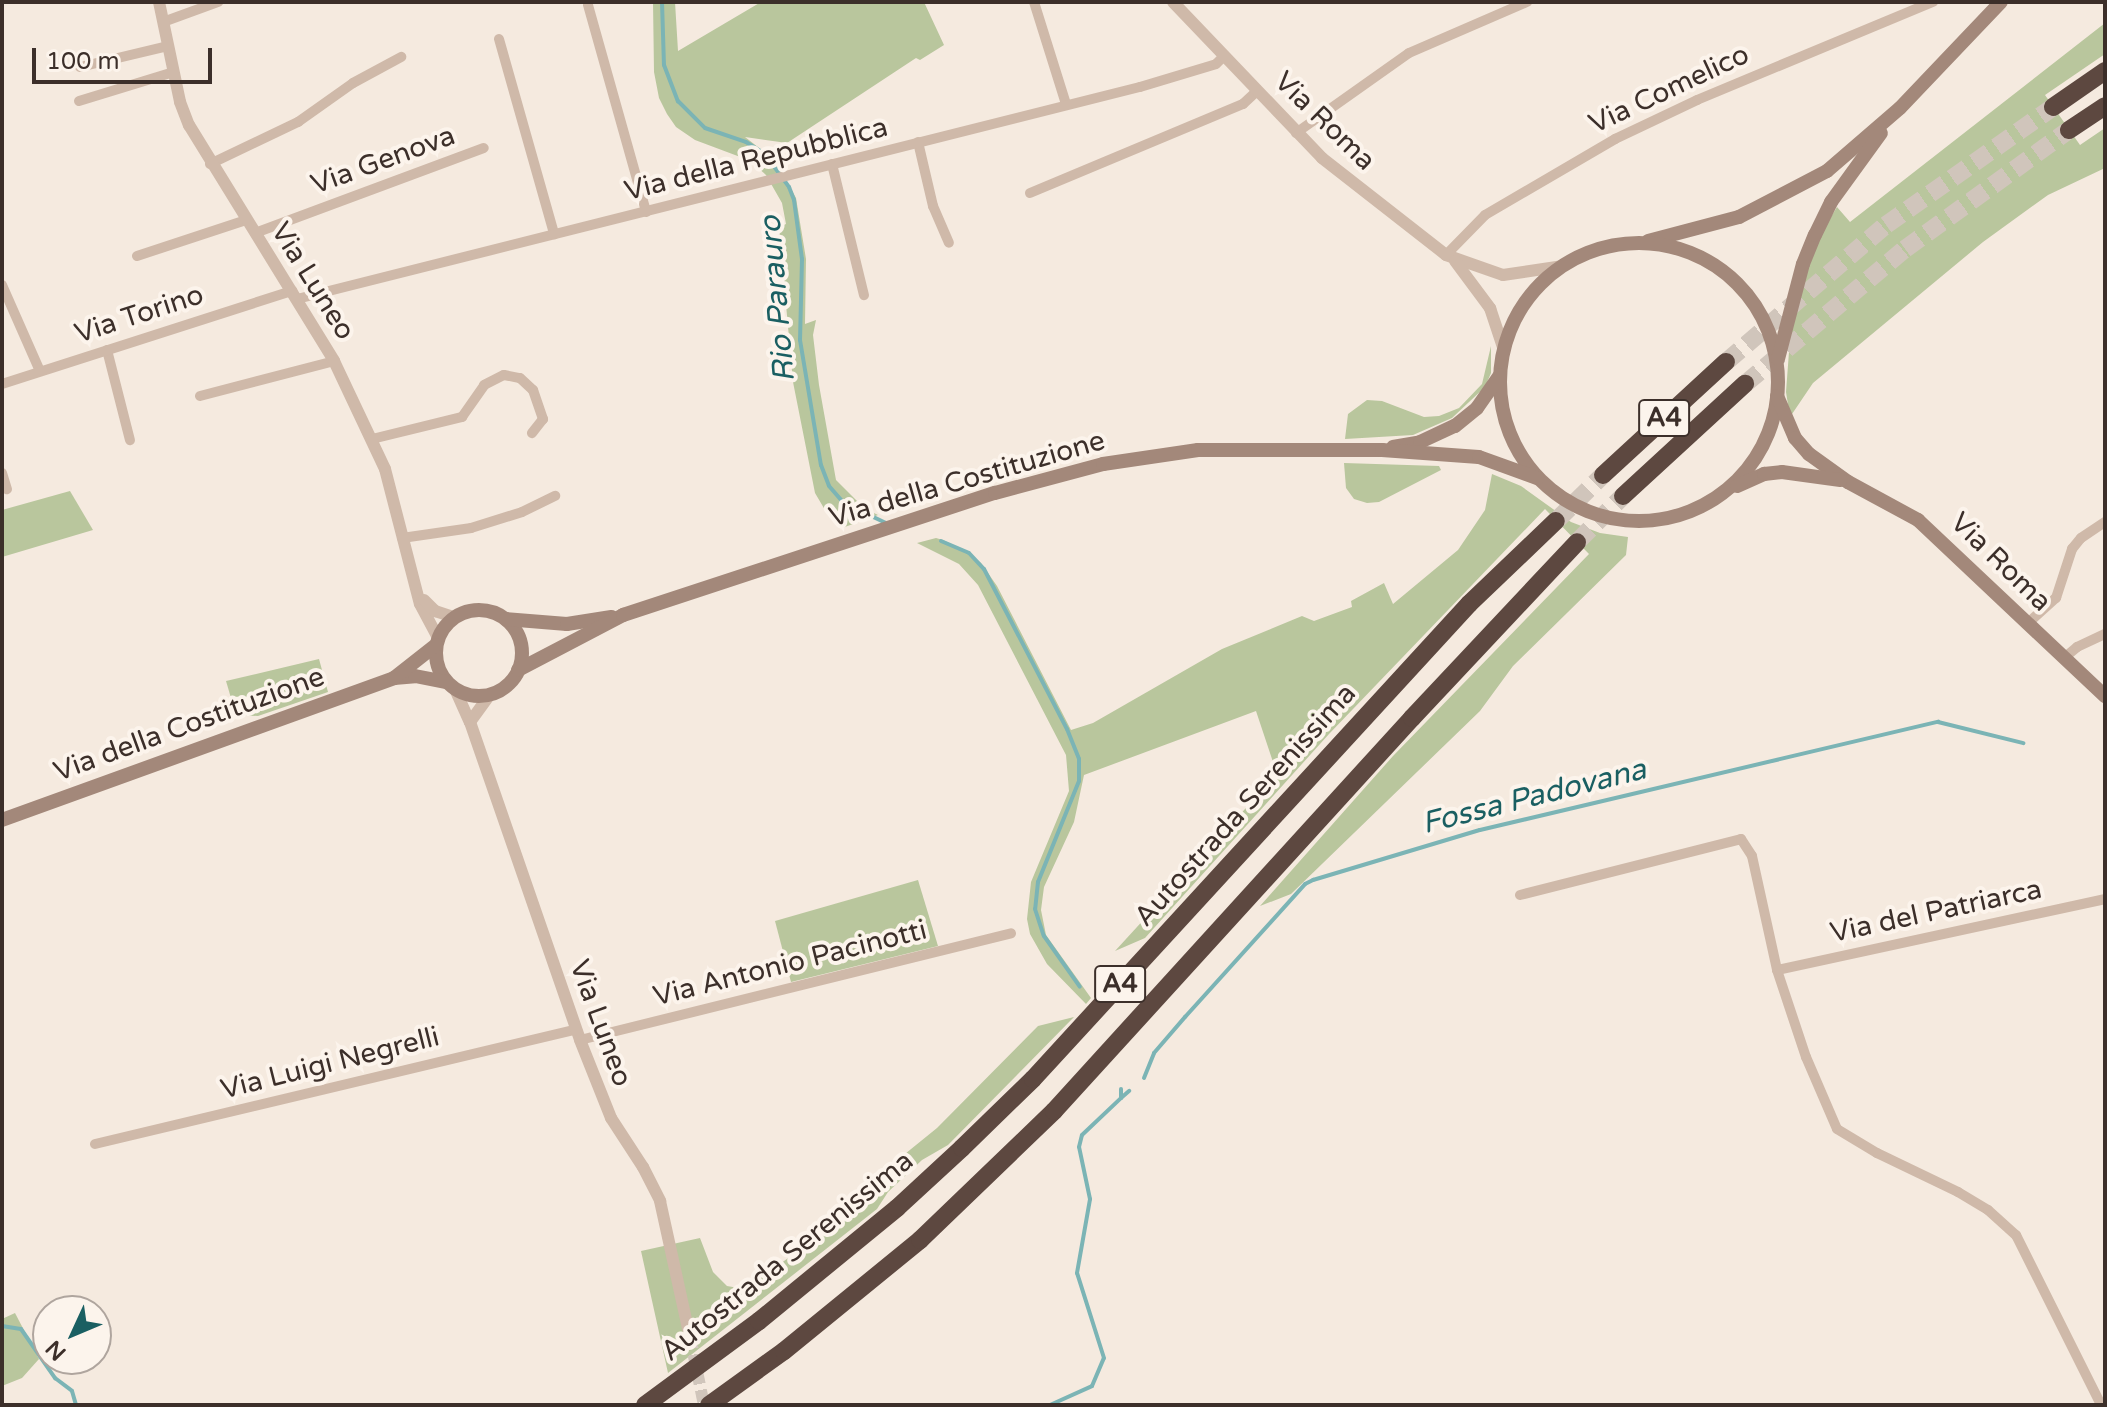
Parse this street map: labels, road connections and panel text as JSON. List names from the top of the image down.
{
  "streets": {
    "highway": ["A4", "Autostrada Serenissima"],
    "main road": ["Via Roma", "Via della Costituzione"],
    "street": [
      "Via Comelico",
      "Via della Repubblica",
      "Via Genova",
      "Via Luneo",
      "Via Torino",
      "Via del Patriarca",
      "Via Antonio Pacinotti",
      "Via Luigi Negrelli"
    ]
  },
  "crossings": [
    ["Via Comelico", "Via Roma"],
    ["Via Roma", "Via della Repubblica"],
    ["Via della Repubblica", "Via Luneo"],
    ["Via della Repubblica", "Via Torino"],
    ["Via Genova", "Via Luneo"],
    ["Via Luneo", "Via Torino"],
    ["Via Luneo", "Via della Costituzione"],
    ["Via Luneo", "Via Antonio Pacinotti"],
    ["Via Luneo", "Via Luigi Negrelli"],
    ["Via Antonio Pacinotti", "Via Luigi Negrelli"]
  ],
  "water": ["Rio Parauro", "Fossa Padovana"],
  "scale_bar": "100 m",
  "north": "bottom left"
}
